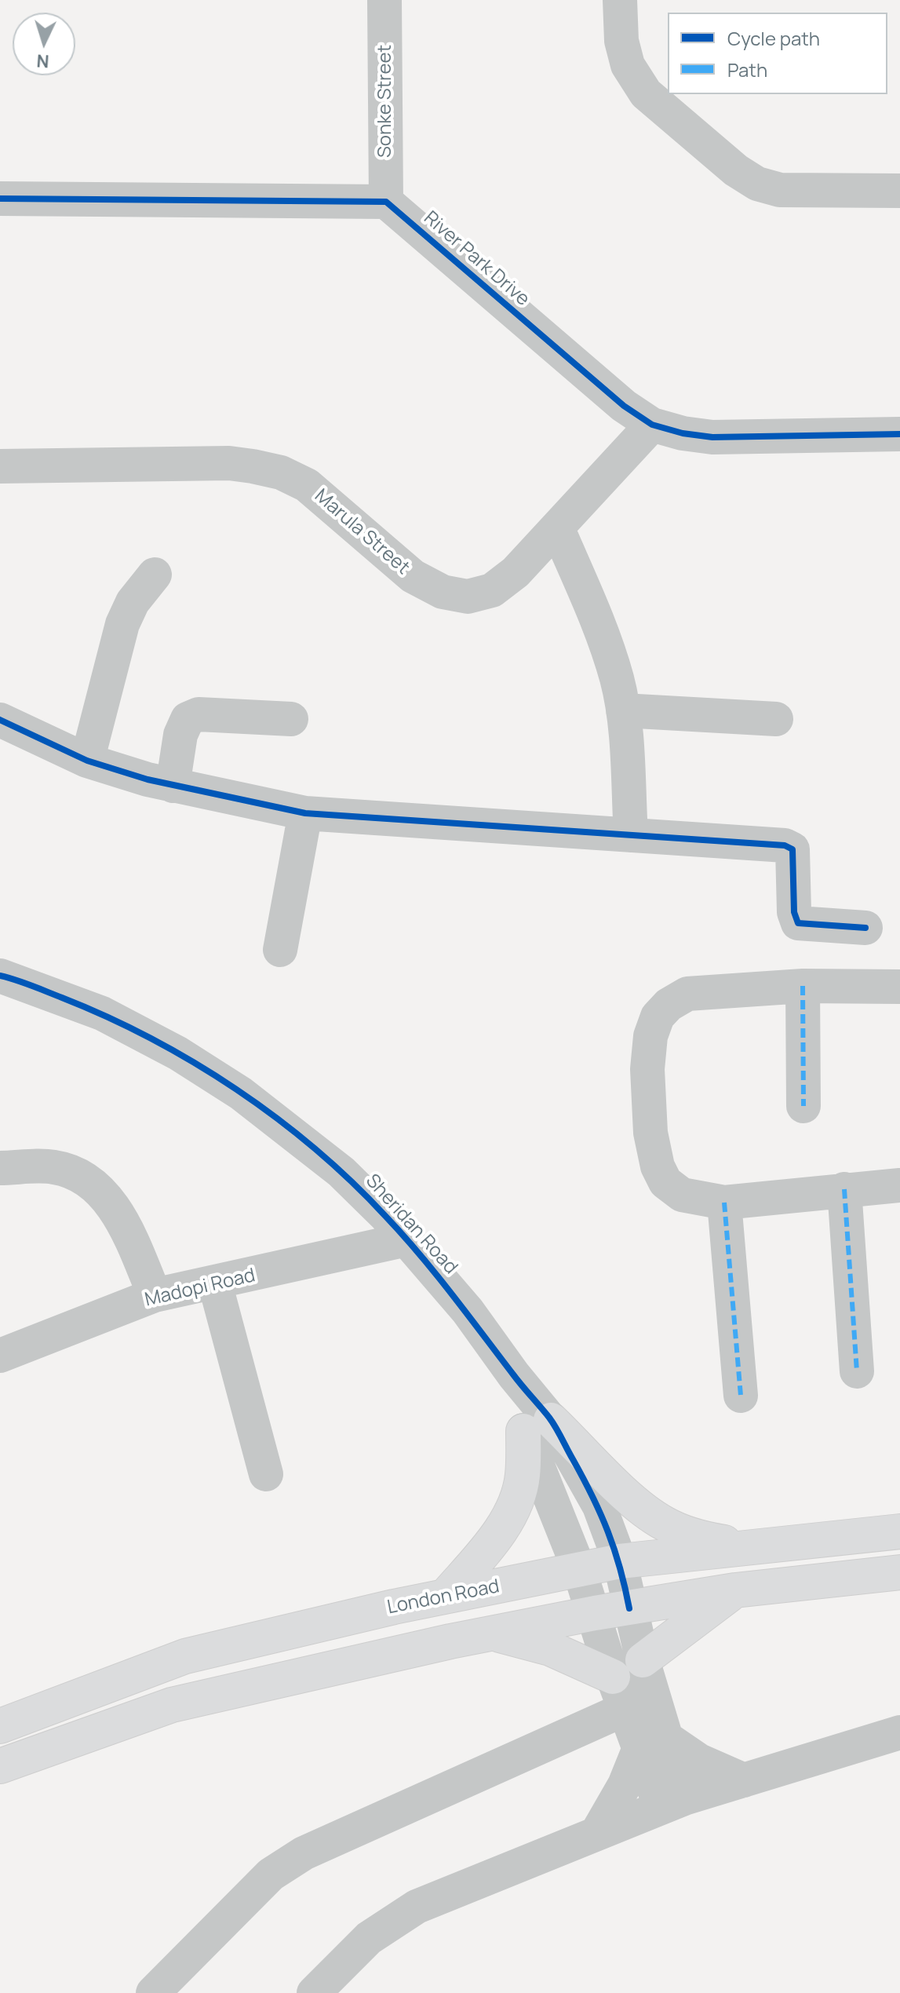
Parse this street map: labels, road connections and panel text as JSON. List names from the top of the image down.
{
  "streets": {
    "main road": ["London Road"],
    "street": [
      "Sonke Street",
      "River Park Drive",
      "Marula Street",
      "Sheridan Road",
      "Madopi Road"
    ]
  },
  "crossings": [
    ["Sonke Street", "River Park Drive"],
    ["River Park Drive", "Marula Street"],
    ["Sheridan Road", "Madopi Road"],
    ["Sheridan Road", "London Road"]
  ],
  "legend": ["Cycle path", "Path"],
  "north": "bottom"
}
